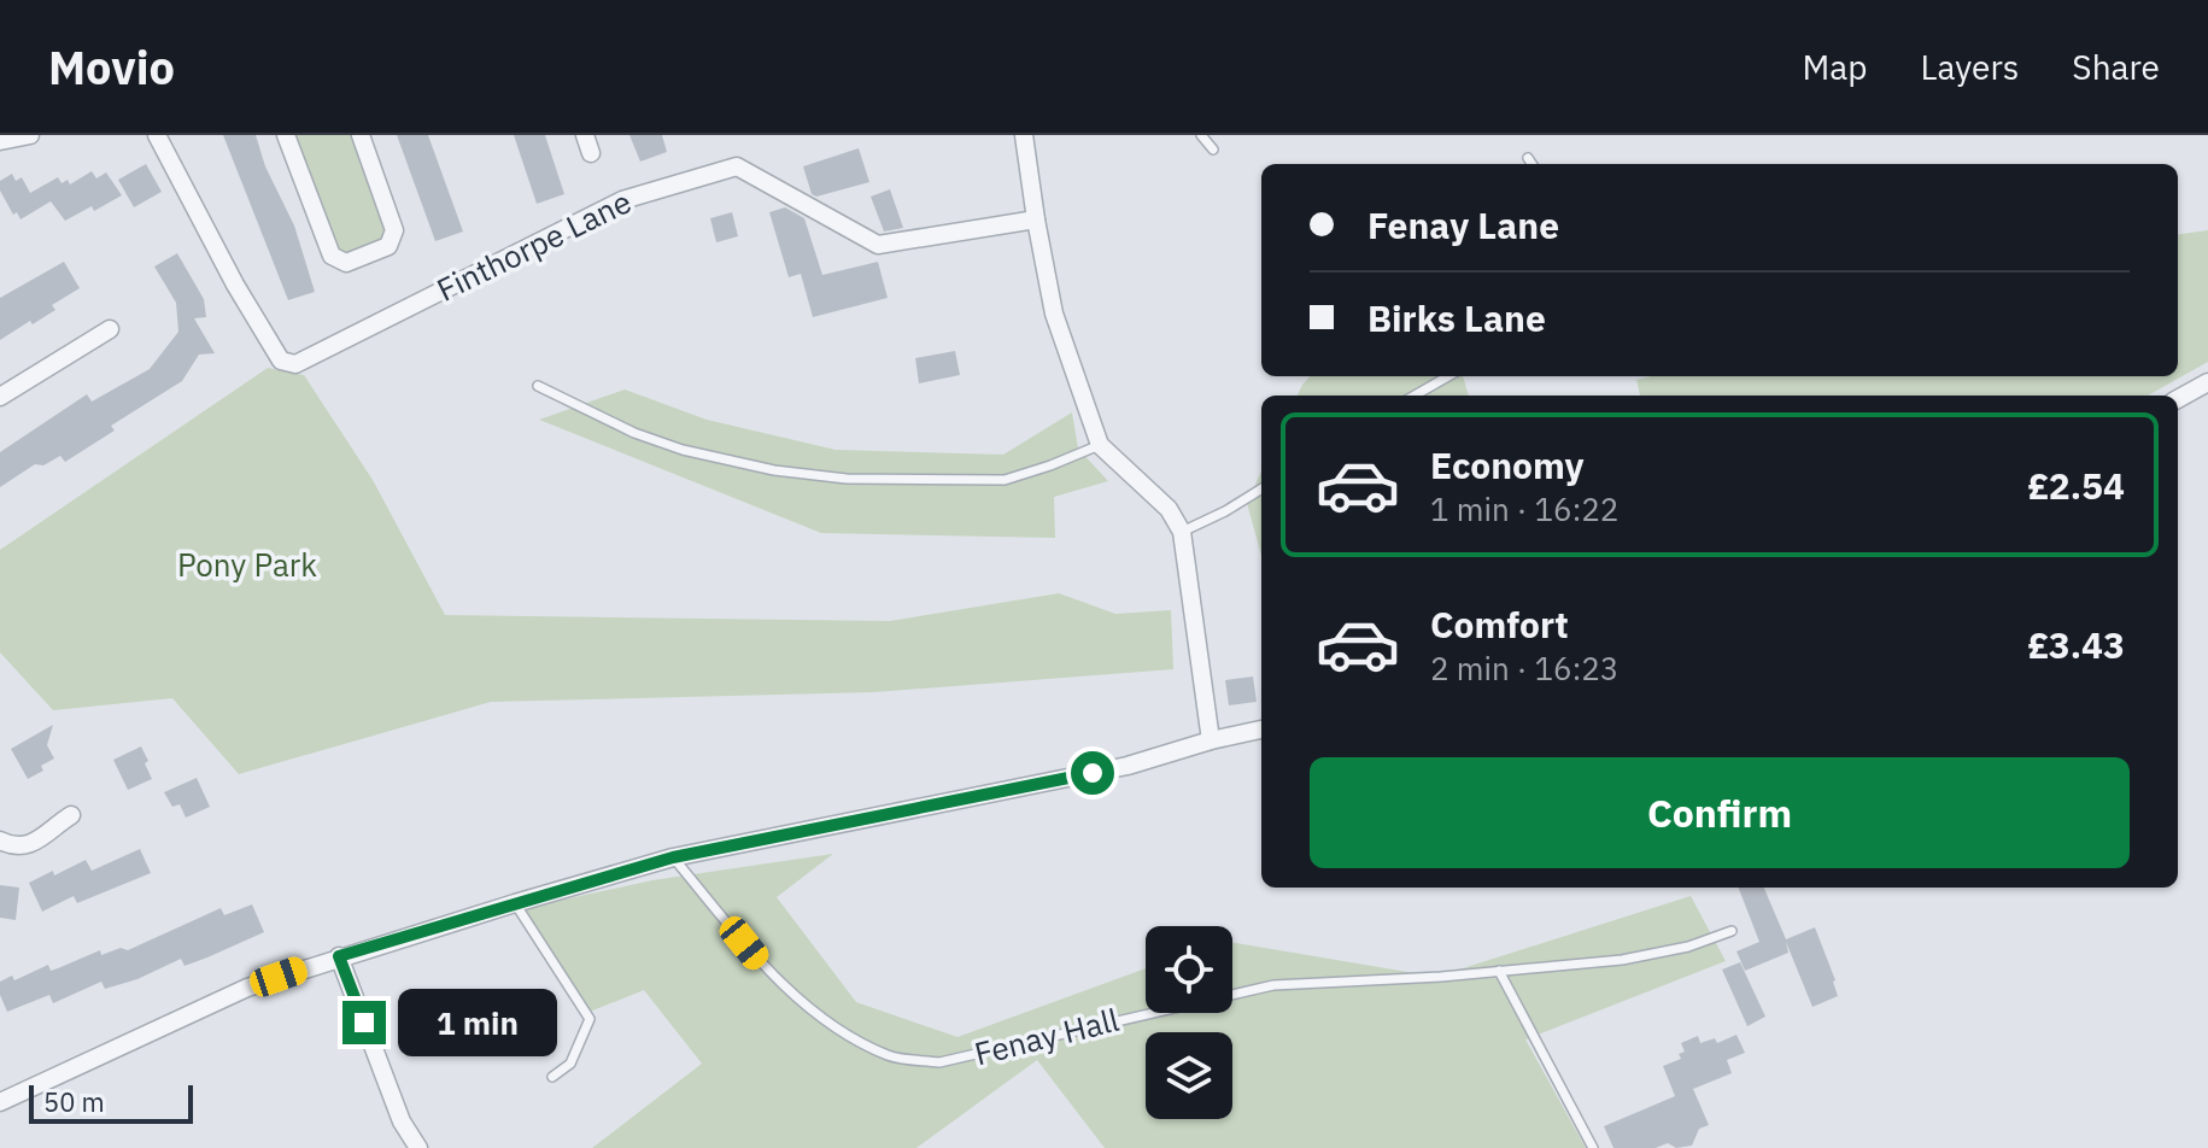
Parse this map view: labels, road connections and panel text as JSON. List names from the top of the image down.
{
  "streets": {
    "street": ["Finthorpe Lane"],
    "lane": ["Fenay Hall"]
  },
  "parks": ["Pony Park"],
  "scale_bar": "50 m",
  "page": {
    "header": "Movio",
    "nav": ["Map", "Layers", "Share"],
    "banner": ["Fenay Lane", "Birks Lane"],
    "list": [
      {
        "name": "Economy",
        "note": "1 min · 16:22",
        "value": "£2.54"
      },
      {
        "name": "Comfort",
        "note": "2 min · 16:23",
        "value": "£3.43"
      }
    ],
    "buttons": "Confirm",
    "bubble": "1 min",
    "scale": "50 m"
  }
}
